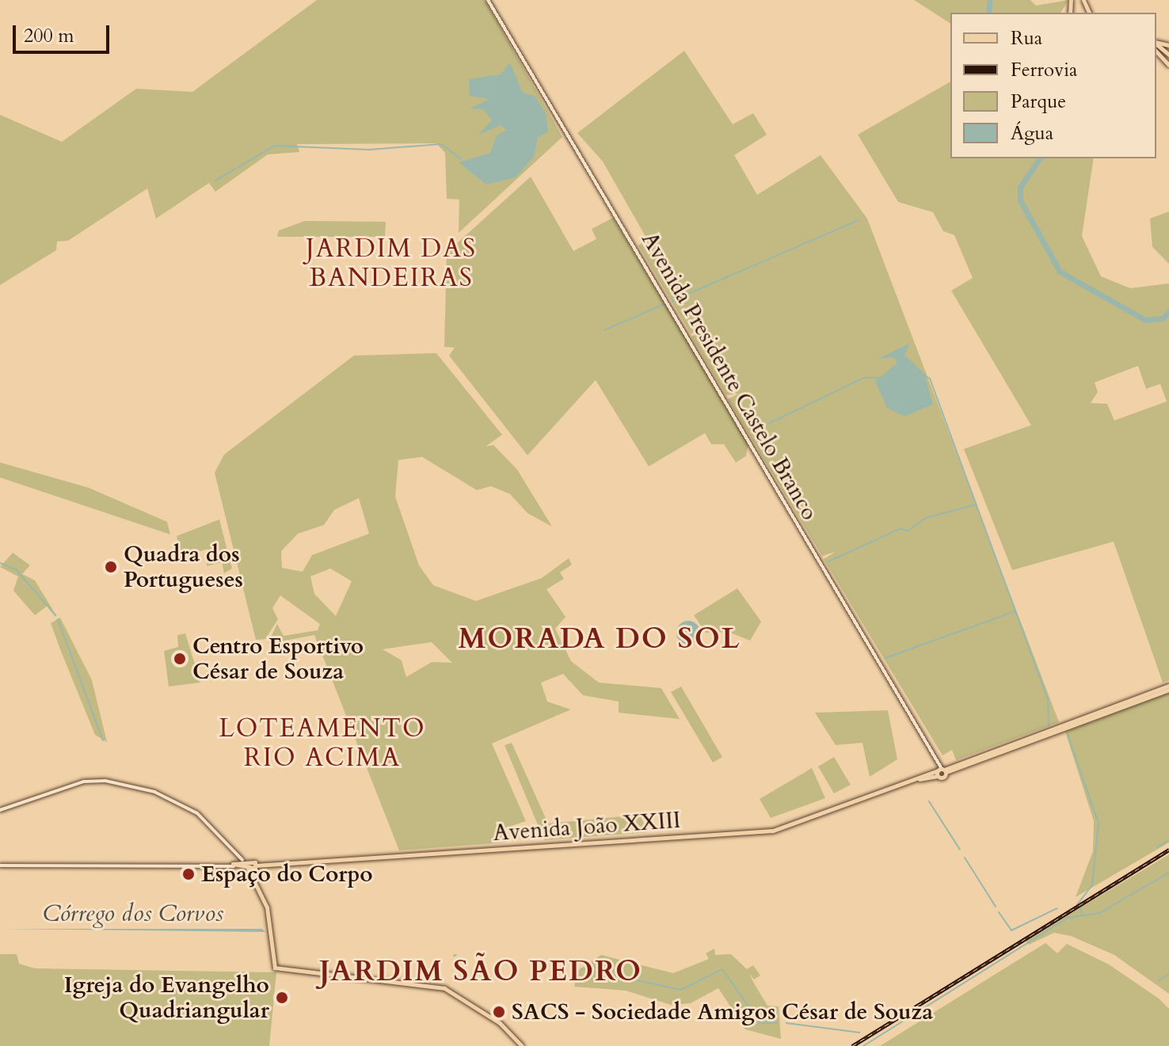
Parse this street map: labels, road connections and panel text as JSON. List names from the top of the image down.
{
  "streets": {
    "main road": ["Avenida João XXIII"],
    "street": ["Avenida Presidente Castelo Branco"]
  },
  "crossings": [
    ["Avenida Presidente Castelo Branco", "Avenida João XXIII"]
  ],
  "districts": [
    "JARDIM DAS BANDEIRAS",
    "MORADA DO SOL",
    "LOTEAMENTO RIO ACIMA",
    "JARDIM SÃO PEDRO"
  ],
  "water": ["Córrego dos Corvos"],
  "places": [
    "Quadra dos Portugueses",
    "Centro Esportivo César de Souza",
    "Espaço do Corpo",
    "Igreja do Evangelho Quadriangular",
    "SACS - Sociedade Amigos César de Souza"
  ],
  "legend": [
    "Rua",
    "Ferrovia",
    "Parque",
    "Água"
  ],
  "scale_bar": "200 m"
}
